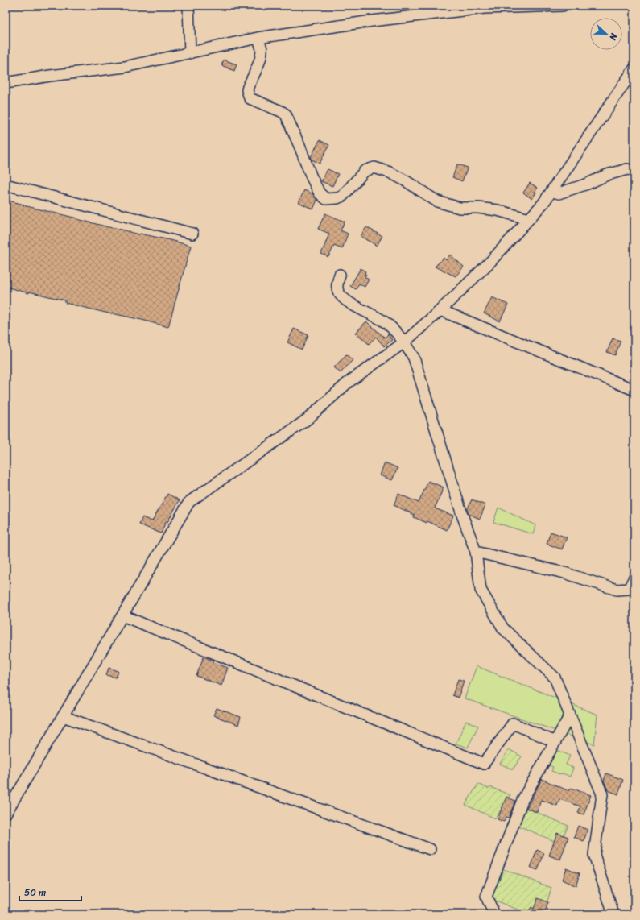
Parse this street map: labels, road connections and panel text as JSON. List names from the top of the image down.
{
  "scale_bar": "50 m",
  "north": "right"
}
